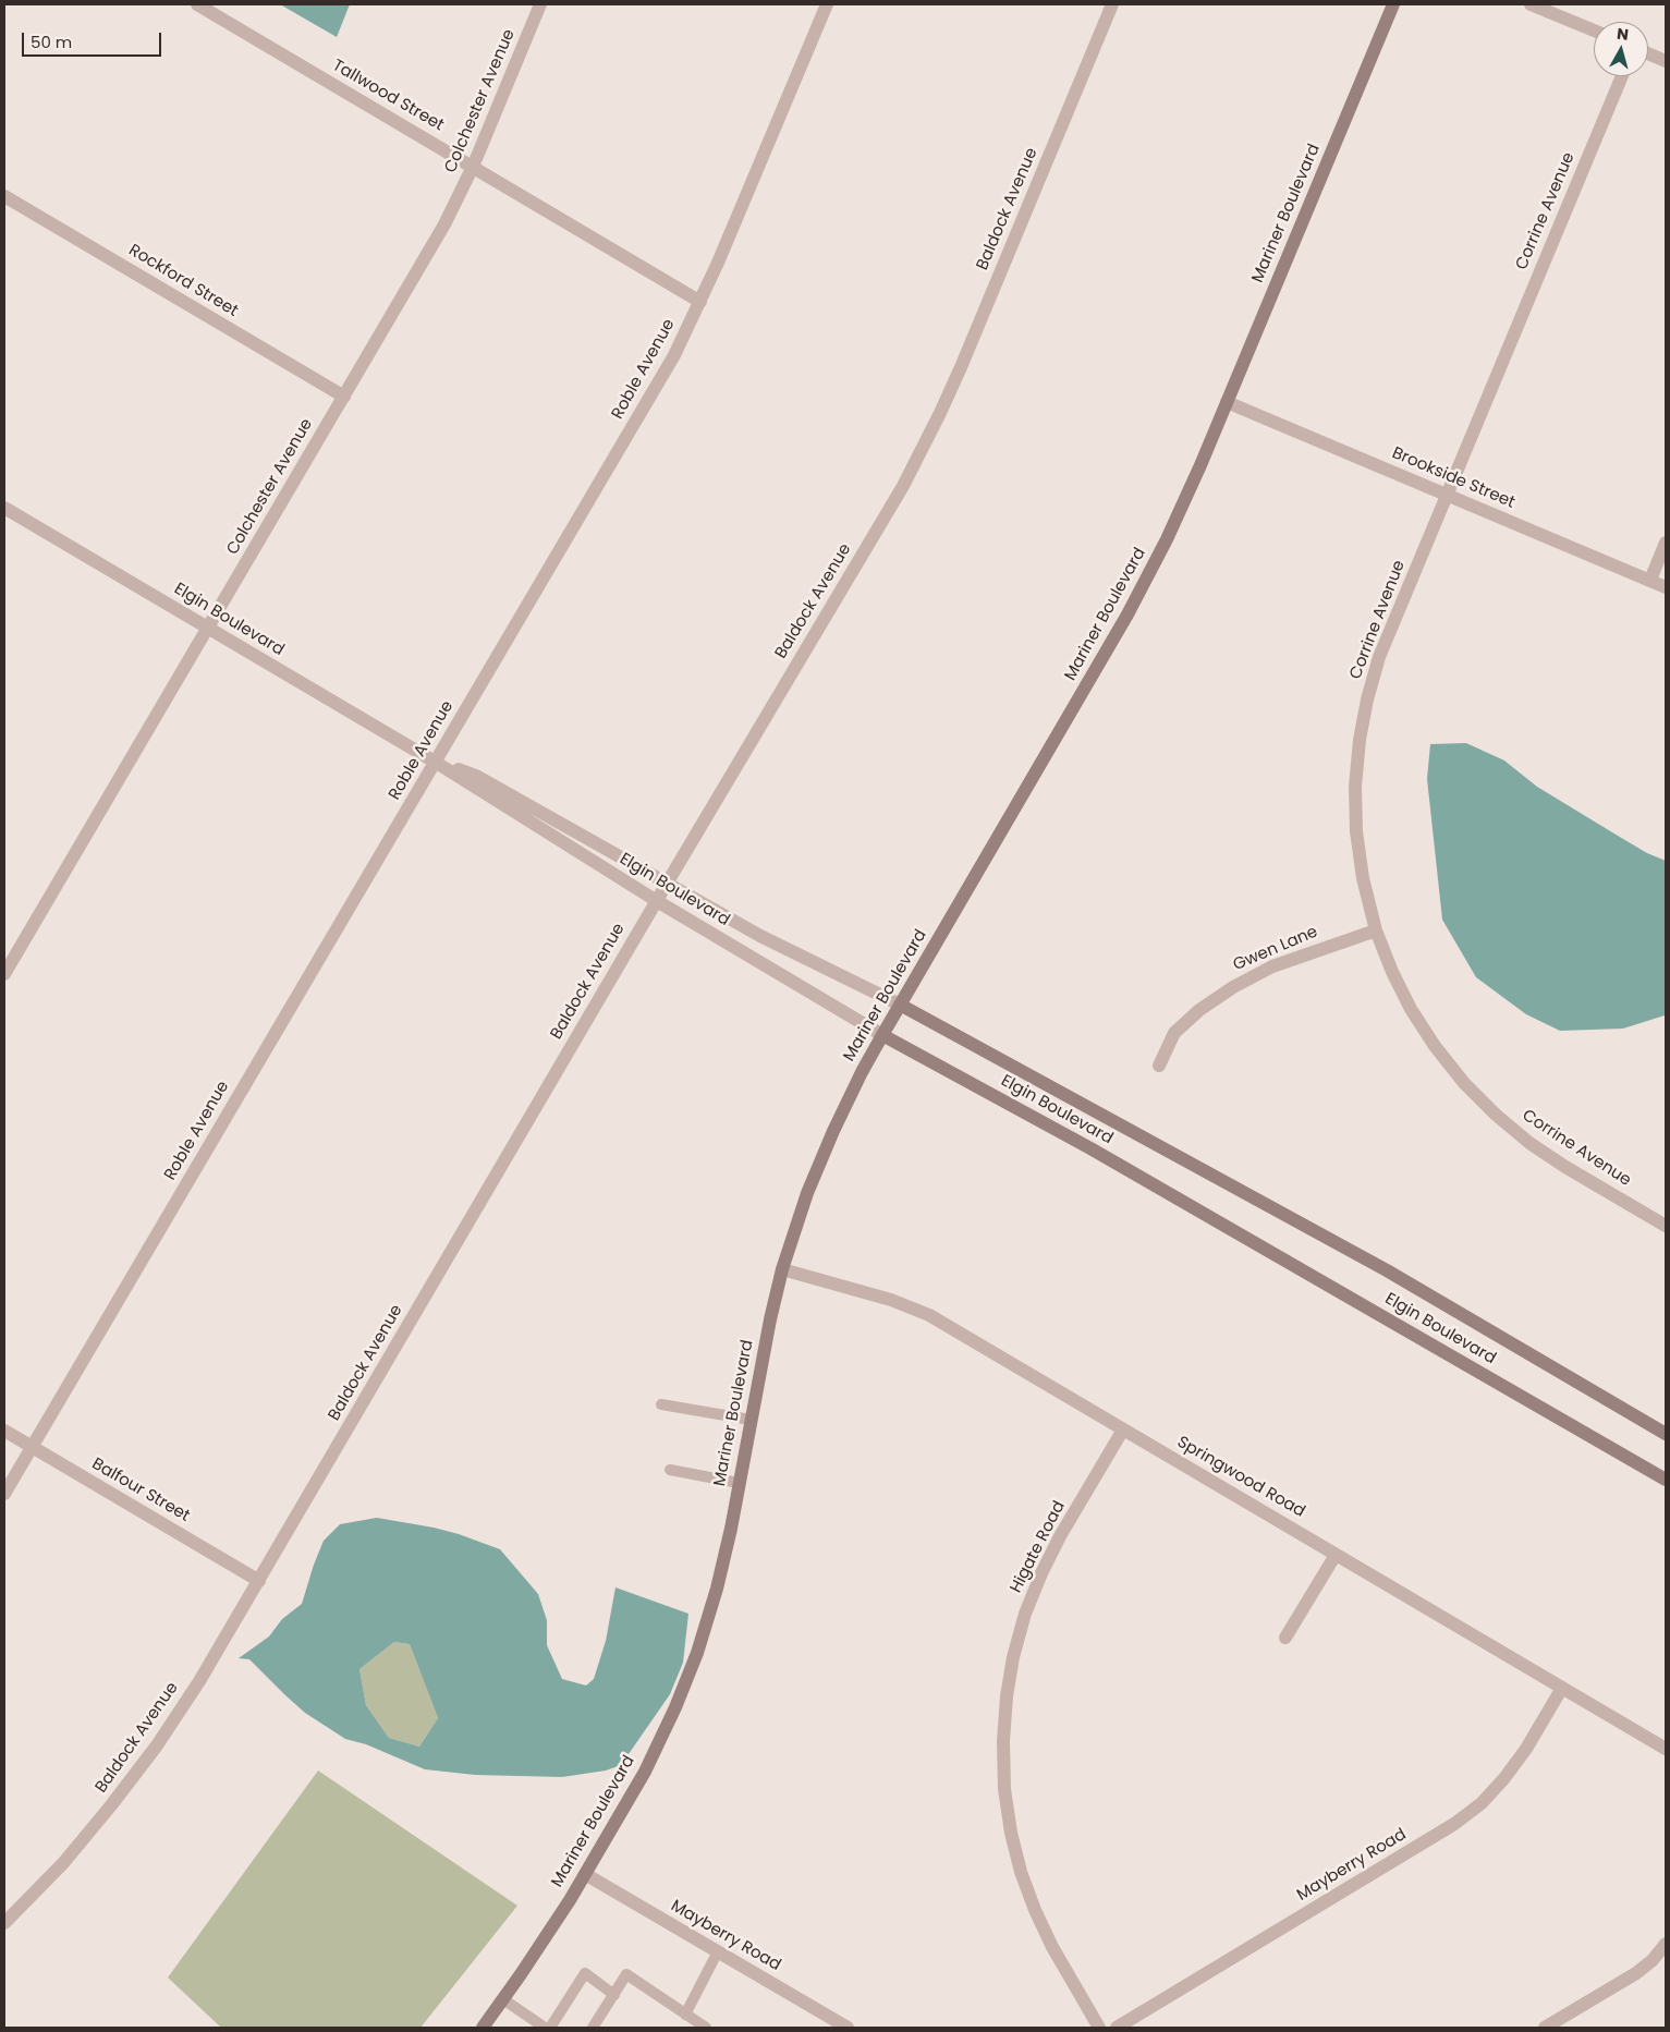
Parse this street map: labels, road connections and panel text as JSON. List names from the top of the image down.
{
  "streets": {
    "main road": ["Mariner Boulevard", "Elgin Boulevard"],
    "street": [
      "Tallwood Street",
      "Colchester Avenue",
      "Baldock Avenue",
      "Corrine Avenue",
      "Rockford Street",
      "Roble Avenue",
      "Brookside Street",
      "Gwen Lane",
      "Springwood Road",
      "Balfour Street",
      "Higate Road",
      "Mayberry Road"
    ]
  },
  "crossings": [
    ["Tallwood Street", "Colchester Avenue"],
    ["Tallwood Street", "Roble Avenue"],
    ["Colchester Avenue", "Rockford Street"],
    ["Colchester Avenue", "Elgin Boulevard"],
    ["Baldock Avenue", "Elgin Boulevard"],
    ["Baldock Avenue", "Balfour Street"],
    ["Corrine Avenue", "Brookside Street"],
    ["Corrine Avenue", "Gwen Lane"],
    ["Mariner Boulevard", "Brookside Street"],
    ["Mariner Boulevard", "Elgin Boulevard"],
    ["Mariner Boulevard", "Springwood Road"],
    ["Mariner Boulevard", "Mayberry Road"],
    ["Roble Avenue", "Elgin Boulevard"],
    ["Roble Avenue", "Balfour Street"],
    ["Springwood Road", "Higate Road"],
    ["Springwood Road", "Mayberry Road"]
  ],
  "scale_bar": "50 m",
  "north": "top"
}
